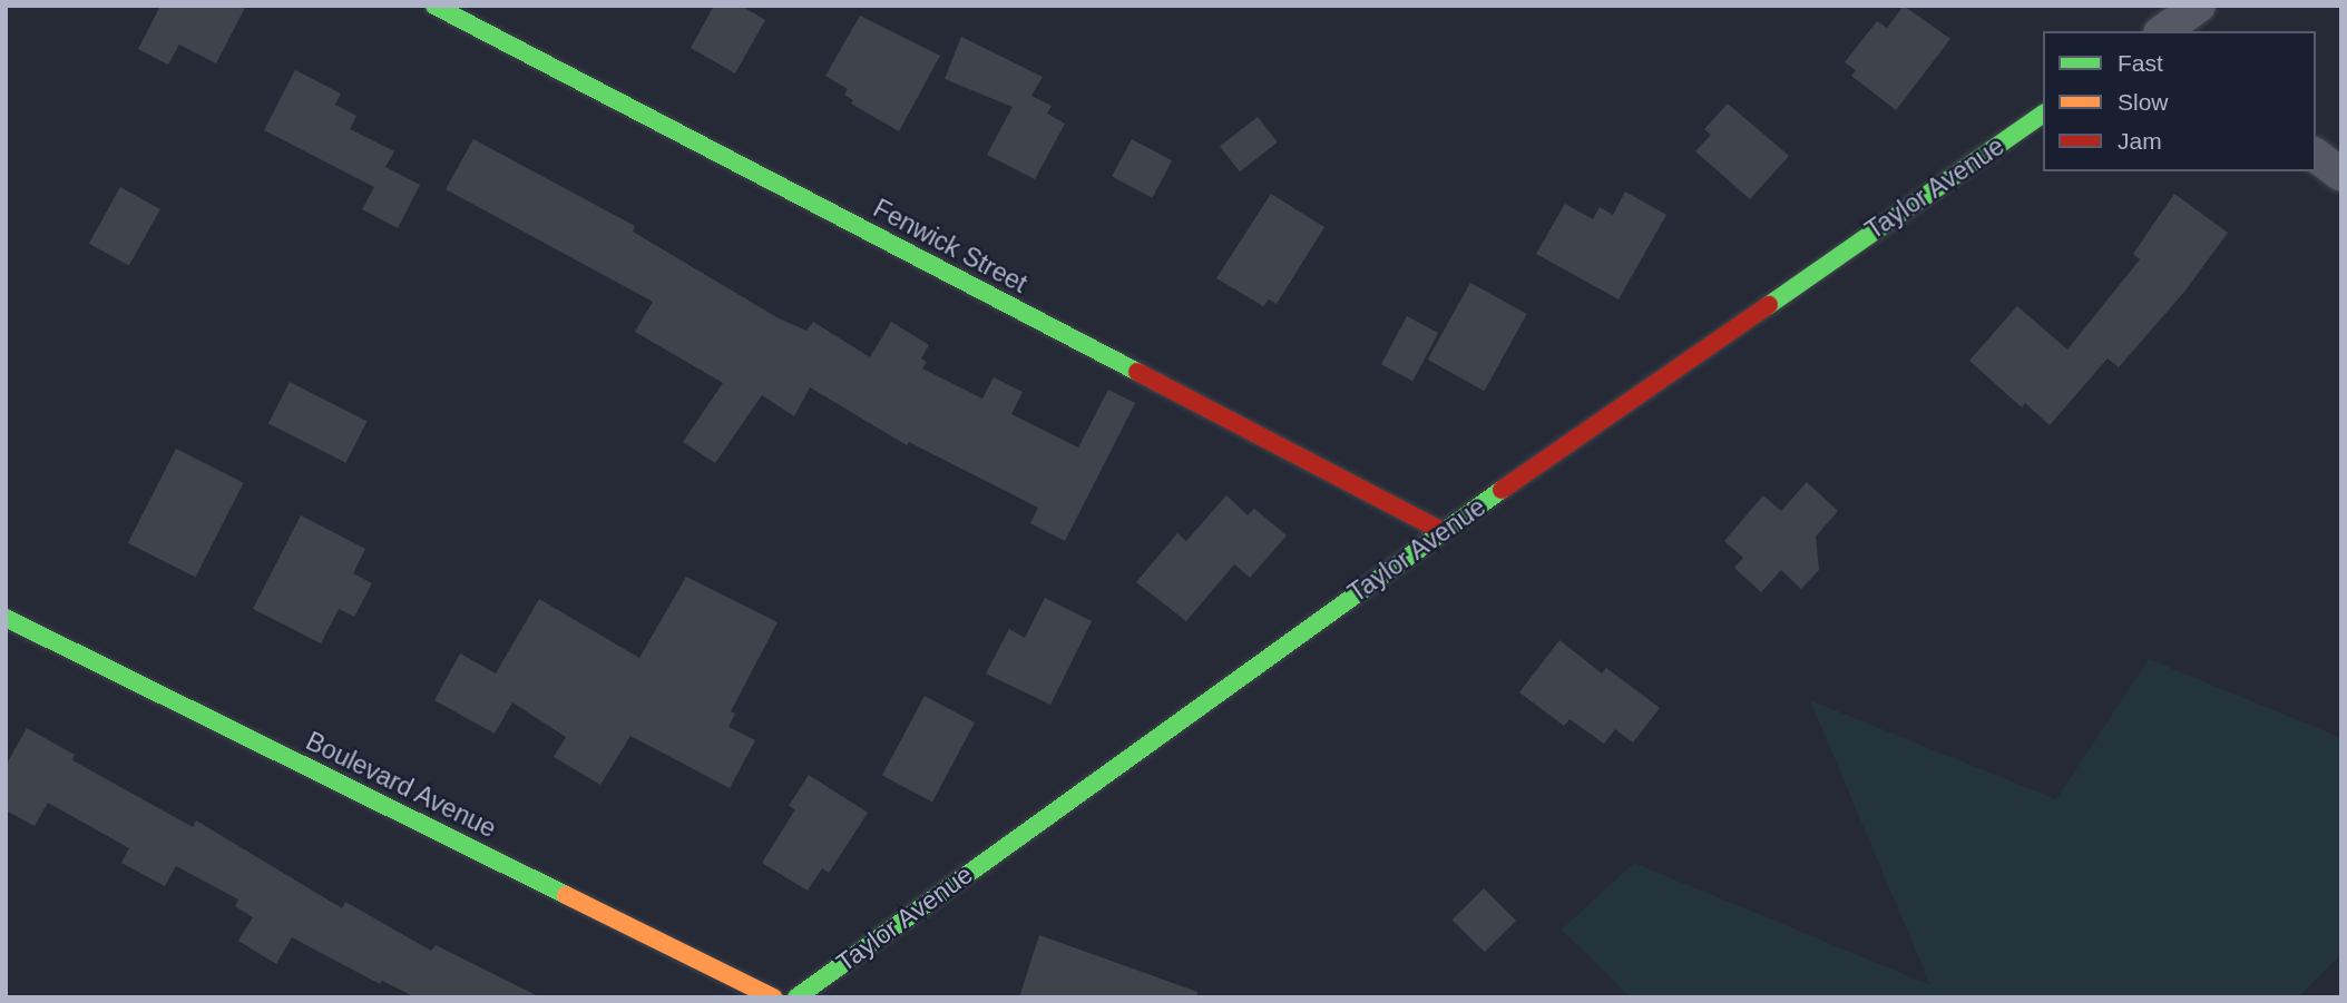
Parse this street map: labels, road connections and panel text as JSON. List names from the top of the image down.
{
  "streets": {
    "street": ["Taylor Avenue", "Fenwick Street", "Boulevard Avenue"]
  },
  "crossings": [
    ["Taylor Avenue", "Fenwick Street"]
  ],
  "legend": ["Fast", "Slow", "Jam"]
}
